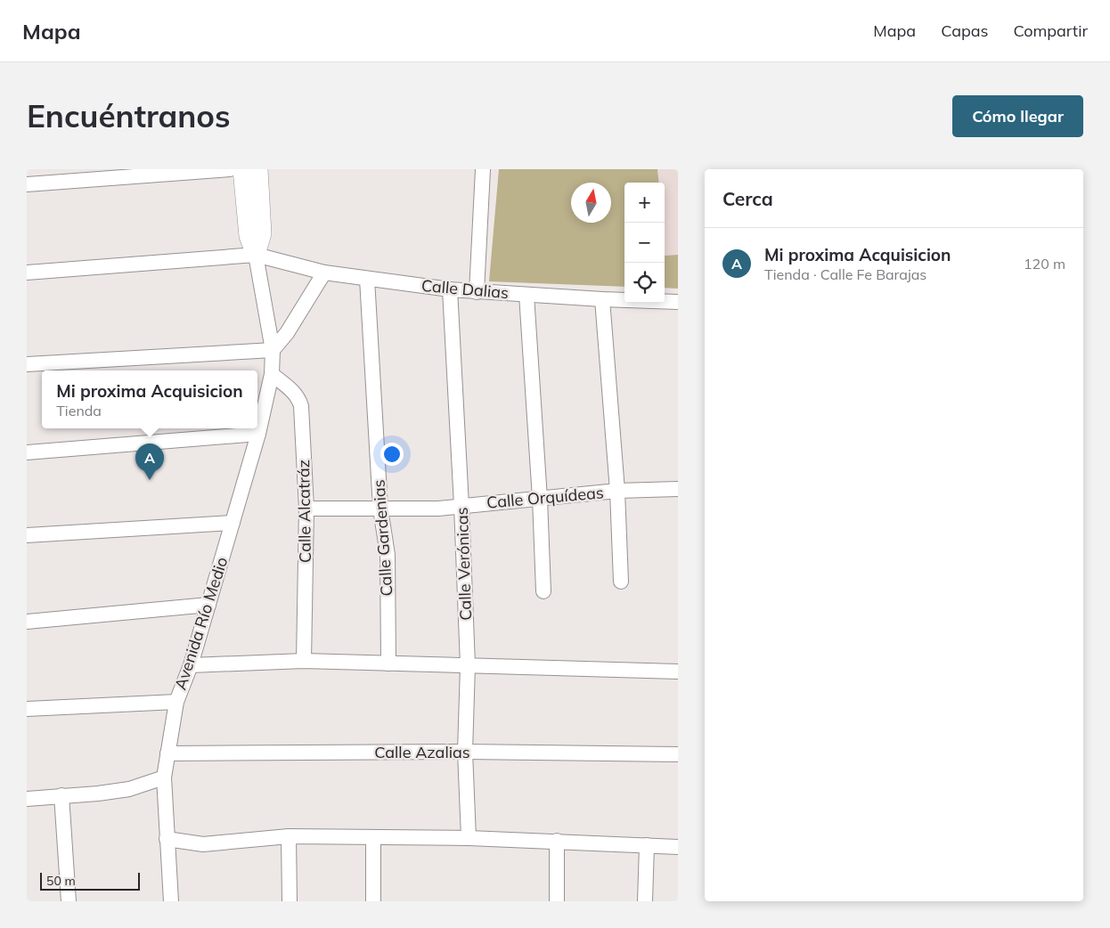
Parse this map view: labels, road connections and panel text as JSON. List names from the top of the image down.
{
  "streets": {
    "street": [
      "Calle Dalias",
      "Calle Orquídeas",
      "Calle Alcatráz",
      "Calle Gardenias",
      "Calle Verónicas",
      "Avenida Río Medio",
      "Calle Azalias"
    ]
  },
  "crossings": [
    ["Calle Dalias", "Calle Gardenias"],
    ["Calle Dalias", "Calle Verónicas"],
    ["Calle Dalias", "Avenida Río Medio"],
    ["Calle Orquídeas", "Calle Alcatráz"],
    ["Calle Orquídeas", "Calle Gardenias"],
    ["Calle Orquídeas", "Calle Verónicas"],
    ["Calle Alcatráz", "Avenida Río Medio"],
    ["Calle Verónicas", "Calle Azalias"],
    ["Avenida Río Medio", "Calle Azalias"]
  ],
  "scale_bar": "50 m",
  "north": "top",
  "page": {
    "header": "Mapa",
    "nav": ["Mapa", "Capas", "Compartir"],
    "buttons": "Cómo llegar",
    "title": "Encuéntranos",
    "heading": "Cerca",
    "map_buttons": ["+", "−"],
    "list": [
      {
        "mark": "A",
        "name": "Mi proxima Acquisicion",
        "note": "Tienda · Calle Fe Barajas",
        "value": "120 m"
      }
    ],
    "popup": ["Mi proxima Acquisicion", "Tienda"],
    "pins": "A",
    "scale": "50 m"
  }
}
